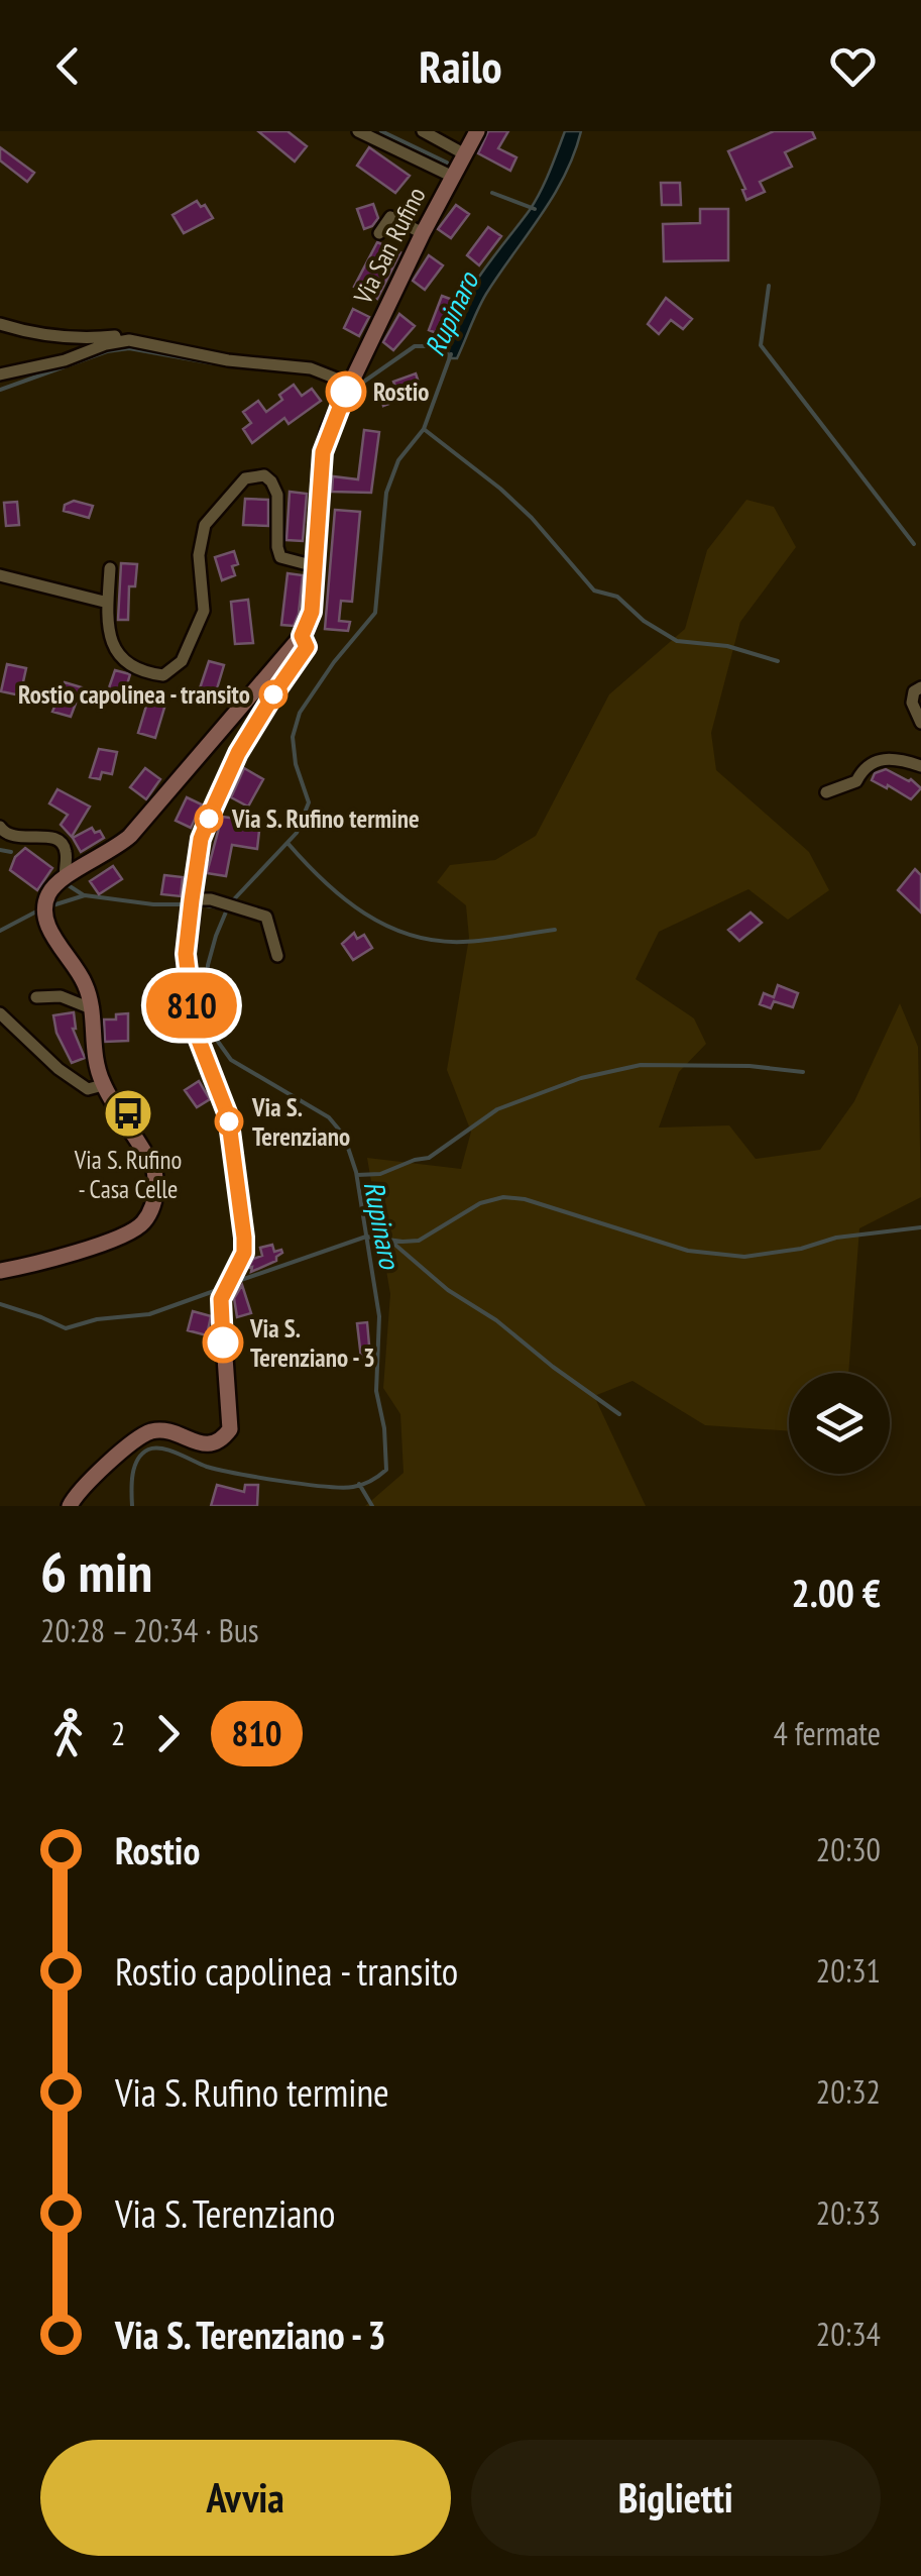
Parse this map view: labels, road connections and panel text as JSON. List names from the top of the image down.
{
  "streets": {
    "main road": ["Via San Rufino"]
  },
  "water": ["Rupinaro"],
  "places": {
    "other": [
      "Rostio",
      "Rostio capolinea - transito",
      "Via S. Rufino termine",
      "Via S. Terenziano",
      "Via S. Terenziano - 3"
    ],
    "bus stop": ["Via S. Rufino - Casa Celle"]
  },
  "lines": ["bus line 810"],
  "page": {
    "header": "Railo",
    "on_map": "810",
    "heading": ["6 min", "20:28 – 20:34 · Bus", "2.00 €"],
    "legs": ["2", "810", "4 fermate"],
    "list": [
      {
        "name": "Rostio",
        "value": "20:30"
      },
      {
        "name": "Rostio capolinea - transito",
        "value": "20:31"
      },
      {
        "name": "Via S. Rufino termine",
        "value": "20:32"
      },
      {
        "name": "Via S. Terenziano",
        "value": "20:33"
      },
      {
        "name": "Via S. Terenziano - 3",
        "value": "20:34"
      }
    ],
    "buttons": ["Avvia", "Biglietti"]
  }
}
